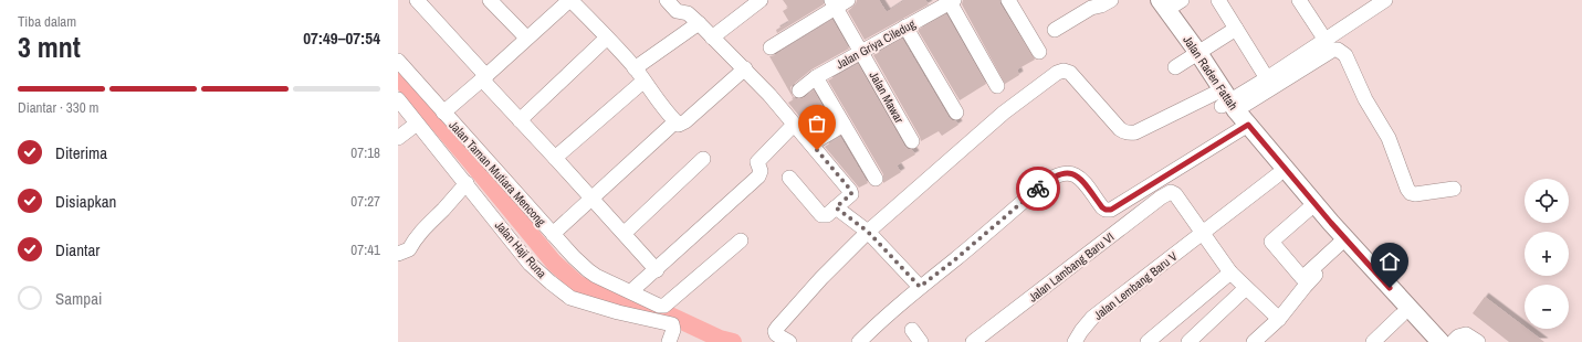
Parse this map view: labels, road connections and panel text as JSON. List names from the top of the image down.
{
  "streets": {
    "main road": ["Jalan Raden Fattah"],
    "street": [
      "Jalan Griya Ciledug",
      "Jalan Mawar",
      "Jalan Taman Mutiara Mencong",
      "Jalan Haji Runa",
      "Jalan Lambang Baru VI",
      "Jalan Lembang Baru V"
    ]
  },
  "crossings": [
    ["Jalan Griya Ciledug", "Jalan Mawar"],
    ["Jalan Raden Fattah", "Jalan Lembang Baru V"],
    ["Jalan Lambang Baru VI", "Jalan Lembang Baru V"]
  ],
  "page": {
    "heading": ["3 mnt", "Tiba dalam", "07:49–07:54"],
    "bar": "Diantar · 330 m",
    "list": [
      ["Diterima", "07:18"],
      ["Disiapkan", "07:27"],
      ["Diantar", "07:41"],
      "Sampai"
    ],
    "map_buttons": ["+", "−"]
  }
}
